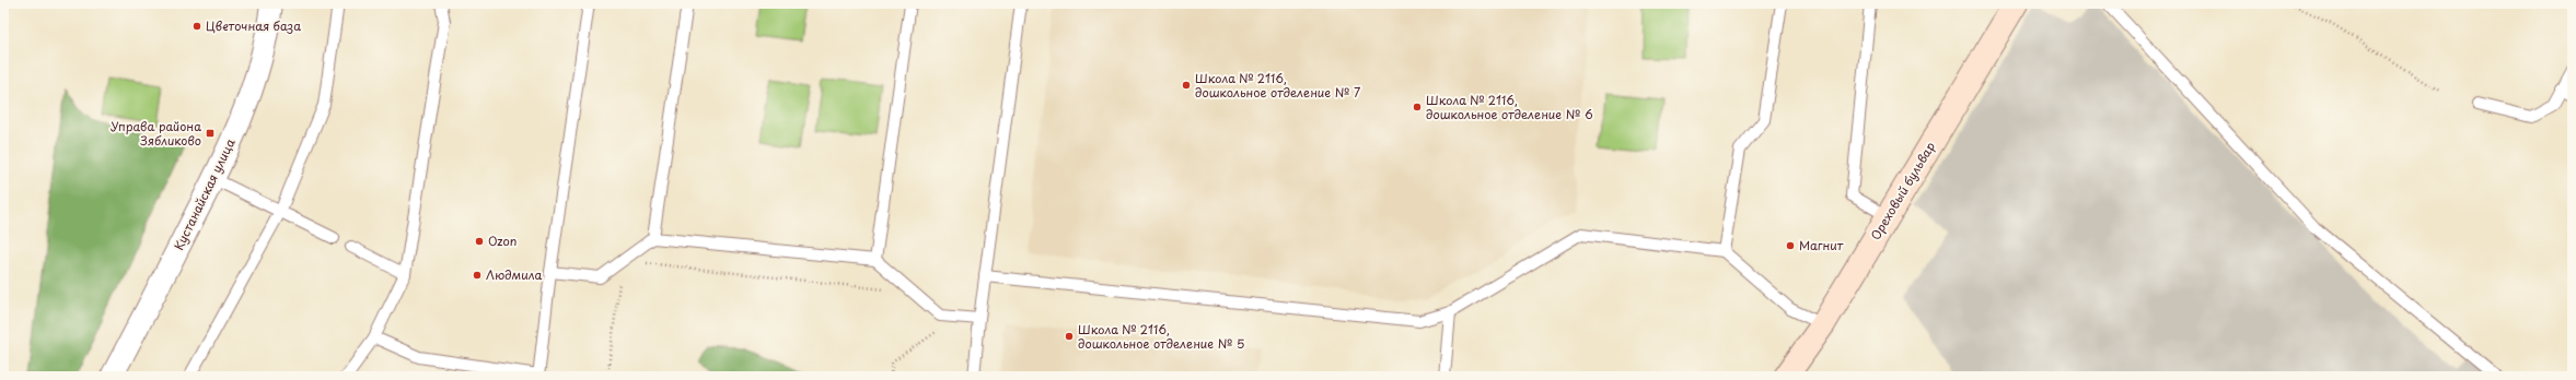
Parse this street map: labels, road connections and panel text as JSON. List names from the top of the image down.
{
  "streets": {
    "street": ["Ореховый бульвар", "Кустанайская улица"]
  },
  "places": {
    "other": [
      "Цветочная база",
      "Школа № 2116, дошкольное отделение № 7",
      "Школа № 2116, дошкольное отделение № 6",
      "Ozon",
      "Магнит",
      "Людмила",
      "Школа № 2116, дошкольное отделение № 5"
    ],
    "transit": ["Управа района Зябликово"]
  }
}
